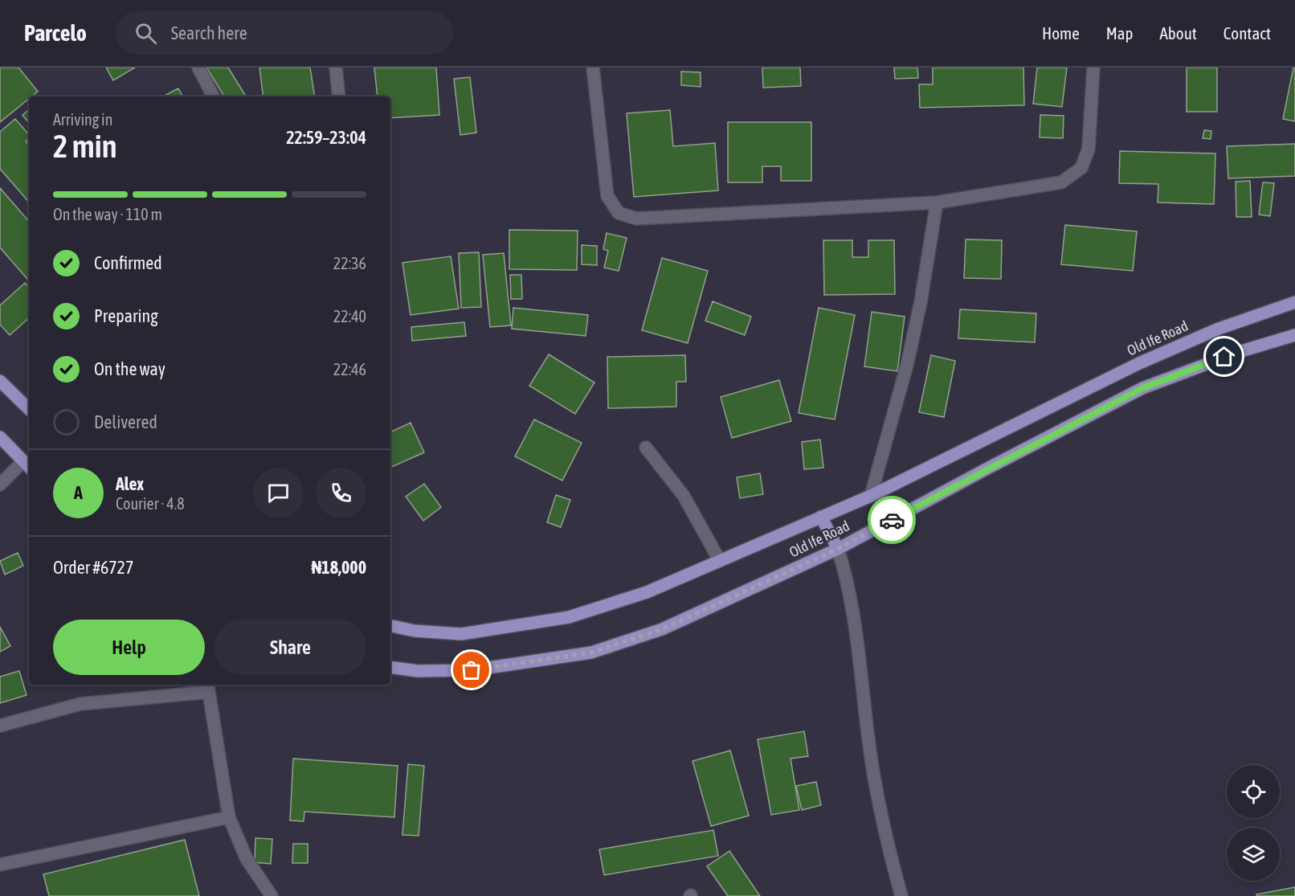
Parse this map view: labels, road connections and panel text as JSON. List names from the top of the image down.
{
  "streets": {
    "main road": ["Old Ife Road"]
  },
  "page": {
    "header": "Parcelo",
    "search": "Search here",
    "nav": [
      "Home",
      "Map",
      "About",
      "Contact"
    ],
    "heading": ["2 min", "Arriving in", "22:59–23:04"],
    "panel": [
      "Alex",
      "Courier · 4.8",
      "Order #6727",
      "₦18,000"
    ],
    "bar": "On the way · 110 m",
    "list": [
      ["Confirmed", "22:36"],
      ["Preparing", "22:40"],
      ["On the way", "22:46"],
      "Delivered"
    ],
    "round": "A",
    "buttons": ["Help", "Share"]
  }
}
